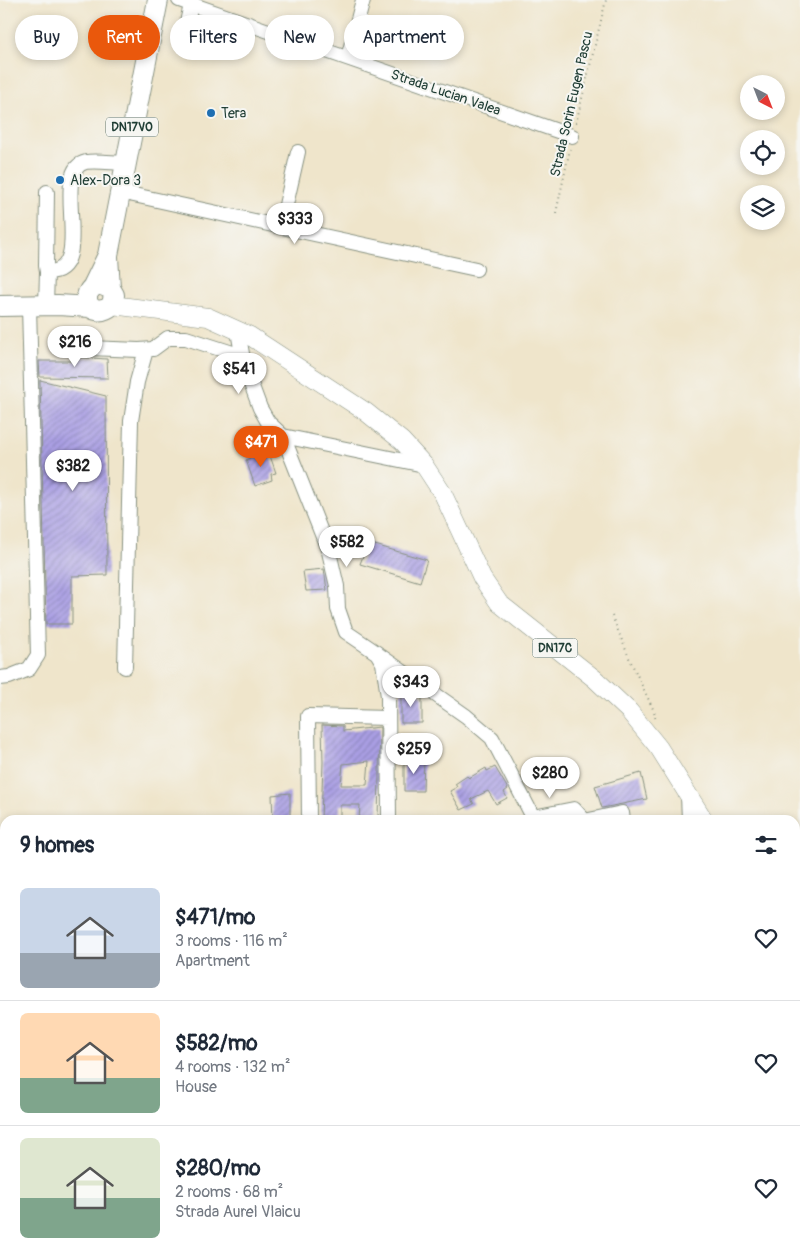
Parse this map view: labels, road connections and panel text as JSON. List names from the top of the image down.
{
  "streets": {
    "highway": ["DN17VO", "DN17C"],
    "street": ["Strada Lucian Valea"],
    "path": ["Strada Sorin Eugen Pascu"]
  },
  "crossings": [
    ["Strada Lucian Valea", "Strada Sorin Eugen Pascu"],
    ["DN17VO", "DN17C"]
  ],
  "places": ["Tera", "Alex-Dora 3"],
  "north": "bottom right",
  "page": {
    "chip": [
      "Buy",
      "Rent",
      "Filters",
      "New",
      "Apartment"
    ],
    "price": [
      "$333",
      "$216",
      "$541",
      "$471",
      "$382",
      "$582",
      "$343",
      "$259",
      "$280"
    ],
    "heading": "9 homes",
    "list": [
      {
        "name": "$471/mo",
        "note": "3 rooms · 116 m² · Apartment"
      },
      {
        "name": "$582/mo",
        "note": "4 rooms · 132 m² · House"
      },
      {
        "name": "$280/mo",
        "note": "2 rooms · 68 m² · Strada Aurel Vlaicu"
      }
    ]
  }
}
